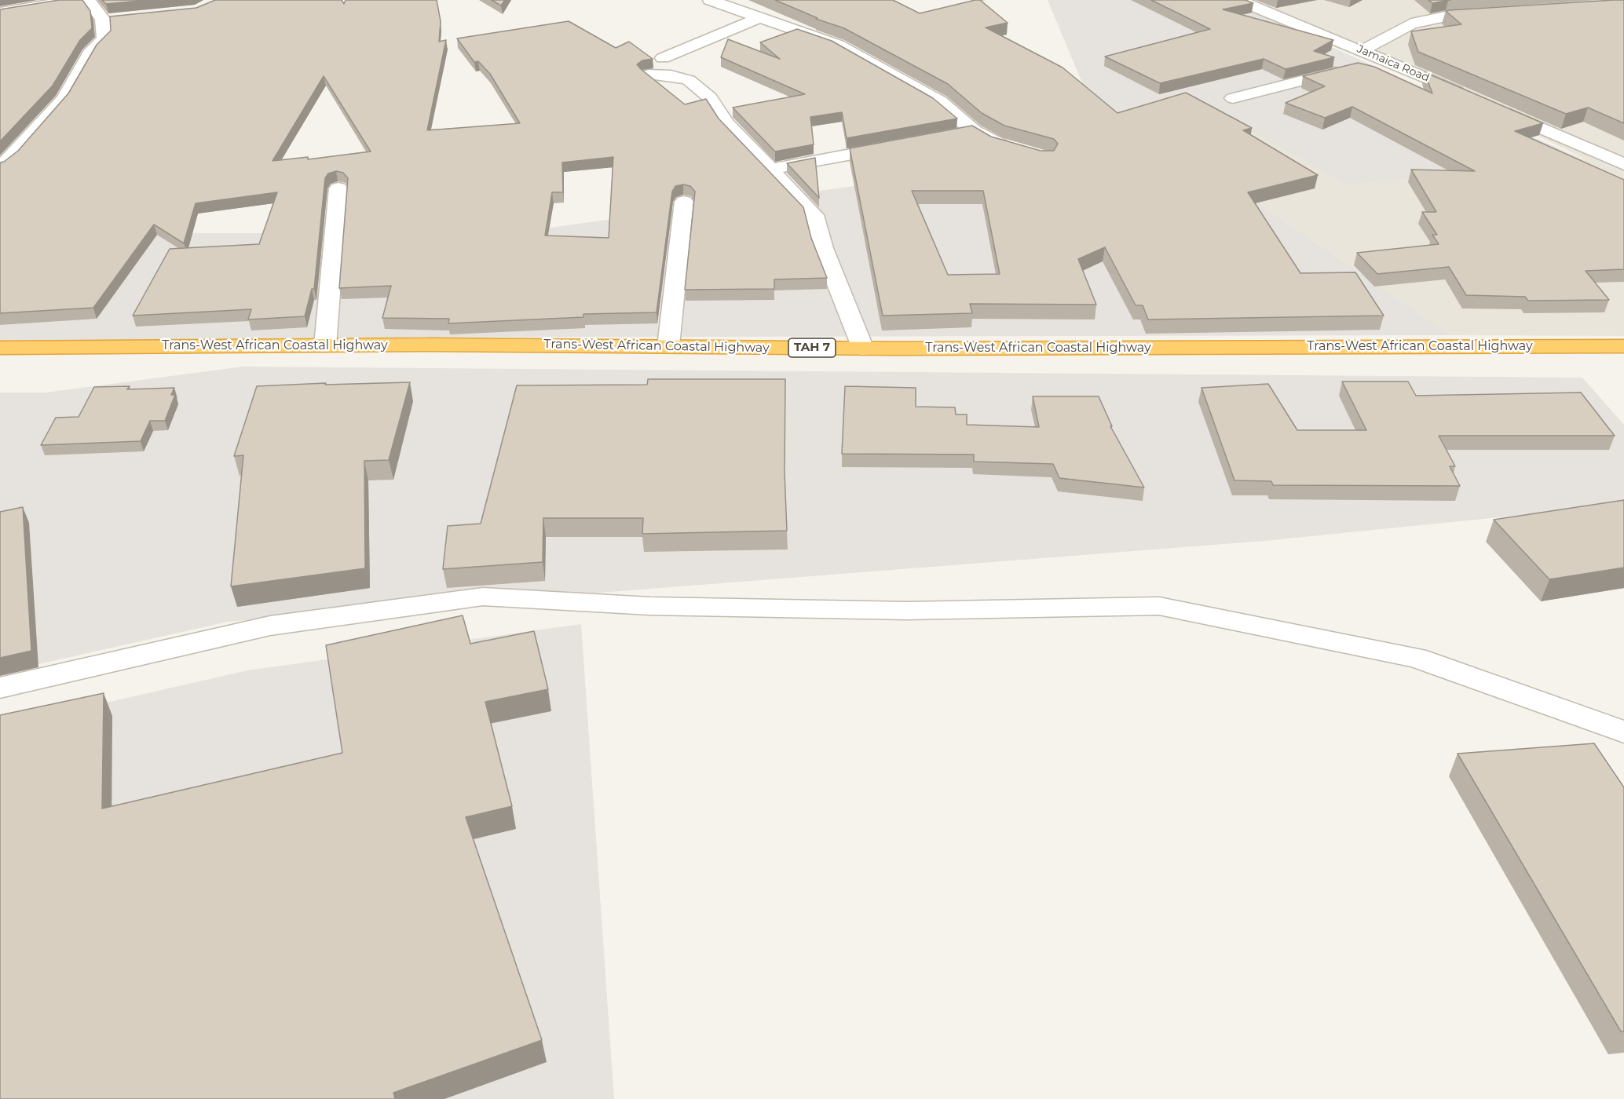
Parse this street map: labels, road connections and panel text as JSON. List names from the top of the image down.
{
  "streets": {
    "highway": ["Trans-West African Coastal Highway", "TAH 7"],
    "street": ["Jamaica Road"]
  }
}
